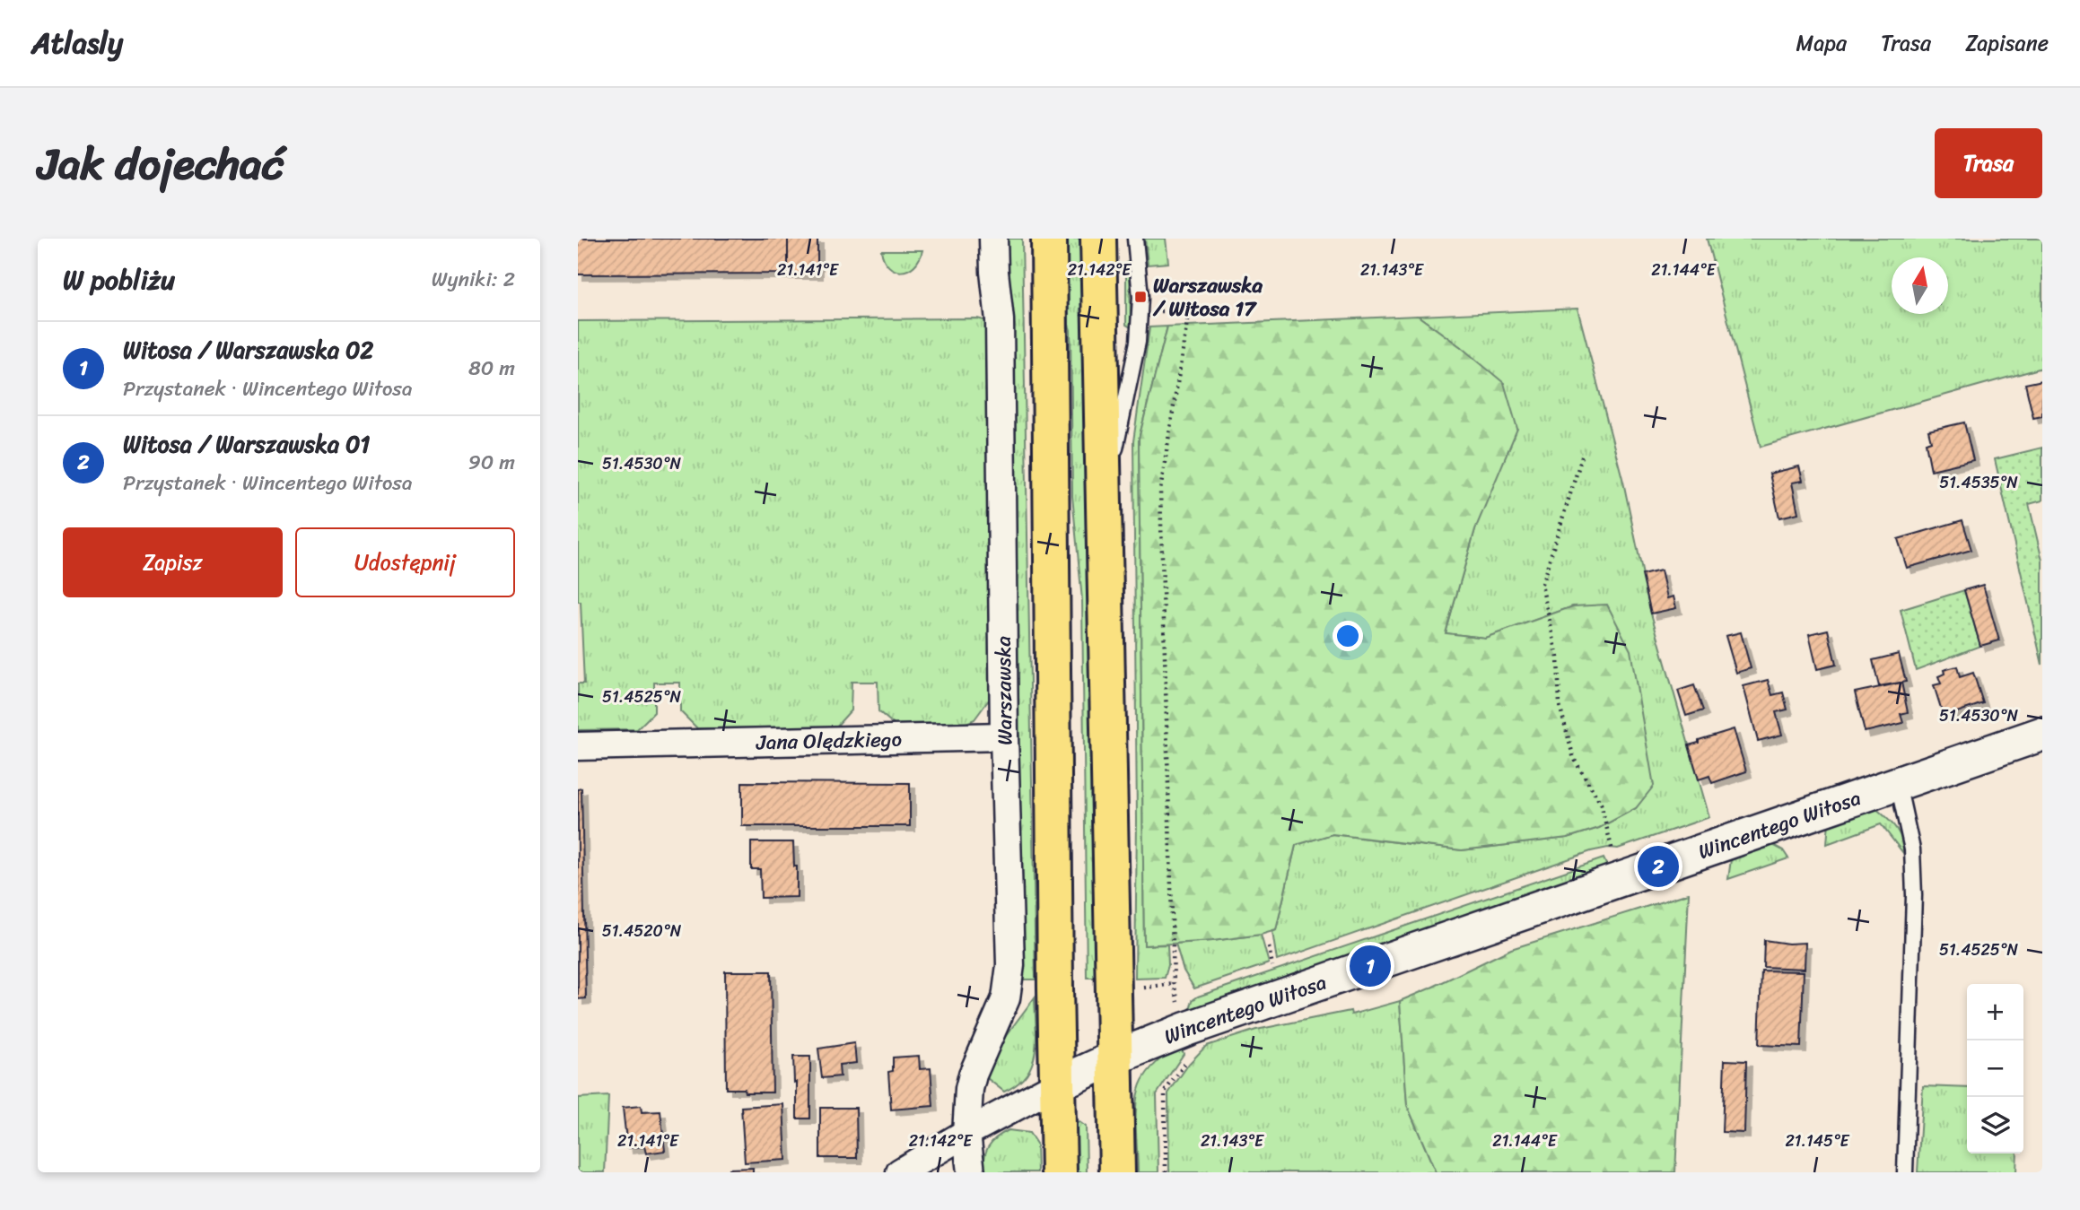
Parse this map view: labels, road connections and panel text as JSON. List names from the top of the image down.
{
  "streets": {
    "street": ["Warszawska", "Jana Olędzkiego", "Wincentego Witosa"]
  },
  "crossings": [
    ["Warszawska", "Jana Olędzkiego"]
  ],
  "places": {
    "transit": ["Warszawska / Witosa 17"]
  },
  "north": "top",
  "page": {
    "header": "Atlasly",
    "nav": ["Mapa", "Trasa", "Zapisane"],
    "title": "Jak dojechać",
    "buttons": [
      "Trasa",
      ["Zapisz", "Udostępnij"]
    ],
    "heading": ["W pobliżu", "Wyniki: 2"],
    "list": [
      {
        "mark": "1",
        "name": "Witosa / Warszawska 02",
        "note": "Przystanek · Wincentego Witosa",
        "value": "80 m"
      },
      {
        "mark": "2",
        "name": "Witosa / Warszawska 01",
        "note": "Przystanek · Wincentego Witosa",
        "value": "90 m"
      }
    ],
    "pins": ["2", "1"],
    "map_buttons": ["+", "−"]
  },
  "coordinates": [
    "21.141°E",
    "21.142°E",
    "21.143°E",
    "21.144°E",
    "51.4530°N",
    "51.4535°N",
    "51.4525°N",
    "51.4520°N",
    "21.145°E"
  ]
}
